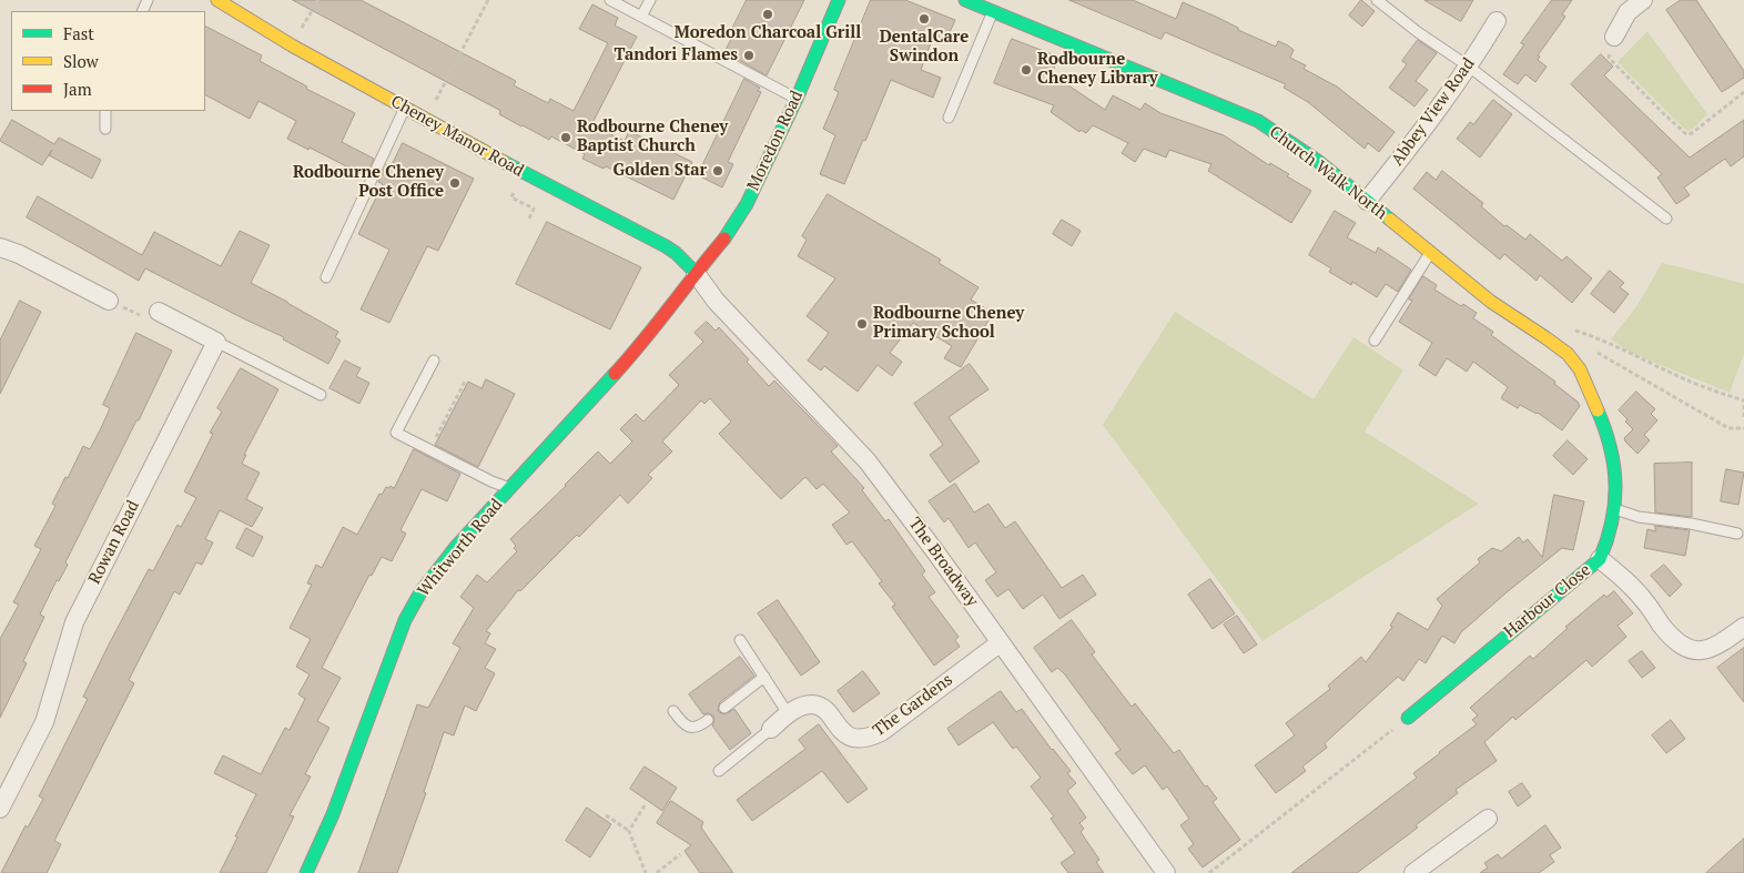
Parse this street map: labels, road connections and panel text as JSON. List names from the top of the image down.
{
  "streets": {
    "street": [
      "Abbey View Road",
      "Cheney Manor Road",
      "Moredon Road",
      "Church Walk North",
      "Rowan Road",
      "Whitworth Road",
      "The Broadway",
      "Harbour Close",
      "The Gardens"
    ]
  },
  "crossings": [
    ["Abbey View Road", "Church Walk North"],
    ["Cheney Manor Road", "Moredon Road"],
    ["Cheney Manor Road", "Whitworth Road"],
    ["Cheney Manor Road", "The Broadway"],
    ["Moredon Road", "Whitworth Road"],
    ["Moredon Road", "The Broadway"],
    ["Church Walk North", "Harbour Close"],
    ["Whitworth Road", "The Broadway"],
    ["The Broadway", "The Gardens"]
  ],
  "places": [
    "Moredon Charcoal Grill",
    "DentalCare Swindon",
    "Tandori Flames",
    "Rodbourne Cheney Library",
    "Rodbourne Cheney Baptist Church",
    "Golden Star",
    "Rodbourne Cheney Post Office",
    "Rodbourne Cheney Primary School"
  ],
  "legend": ["Fast", "Slow", "Jam"]
}
